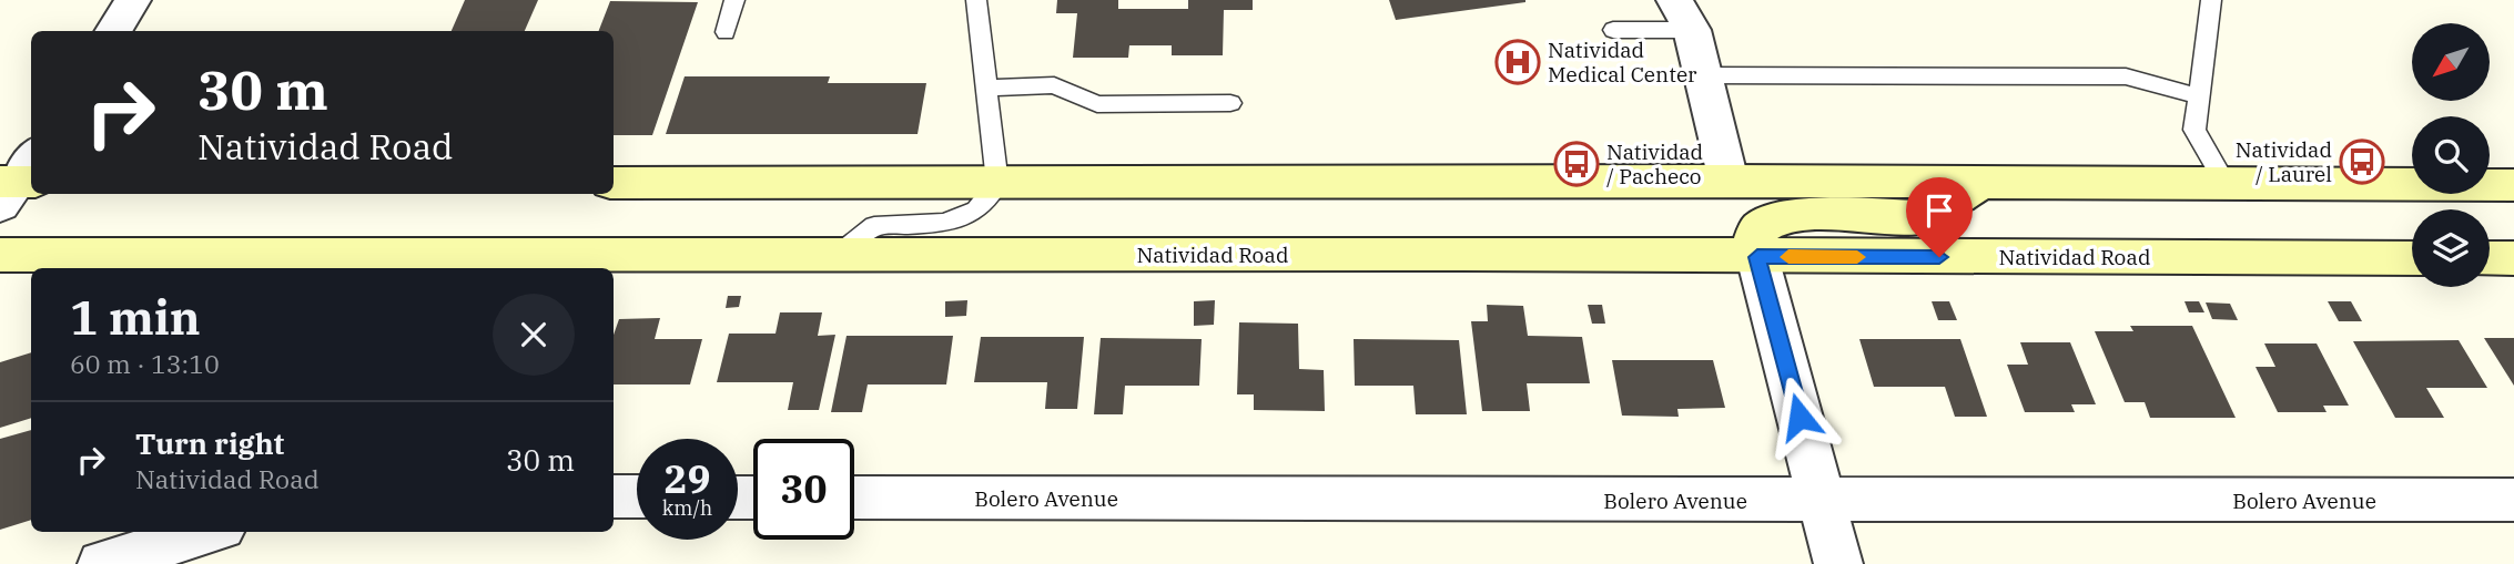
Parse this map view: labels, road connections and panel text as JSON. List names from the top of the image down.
{
  "streets": {
    "main road": ["Natividad Road"],
    "street": ["Bolero Avenue"]
  },
  "places": {
    "hospital": ["Natividad Medical Center"],
    "bus stop": ["Natividad / Laurel", "Natividad / Pacheco"]
  },
  "north": "bottom left",
  "page": {
    "turn": ["30 m", "Natividad Road"],
    "heading": ["1 min", "60 m · 13:10"],
    "list": [
      {
        "name": "Turn right",
        "note": "Natividad Road",
        "value": "30 m"
      }
    ],
    "speed": "29 km/h",
    "limit": "30"
  }
}
